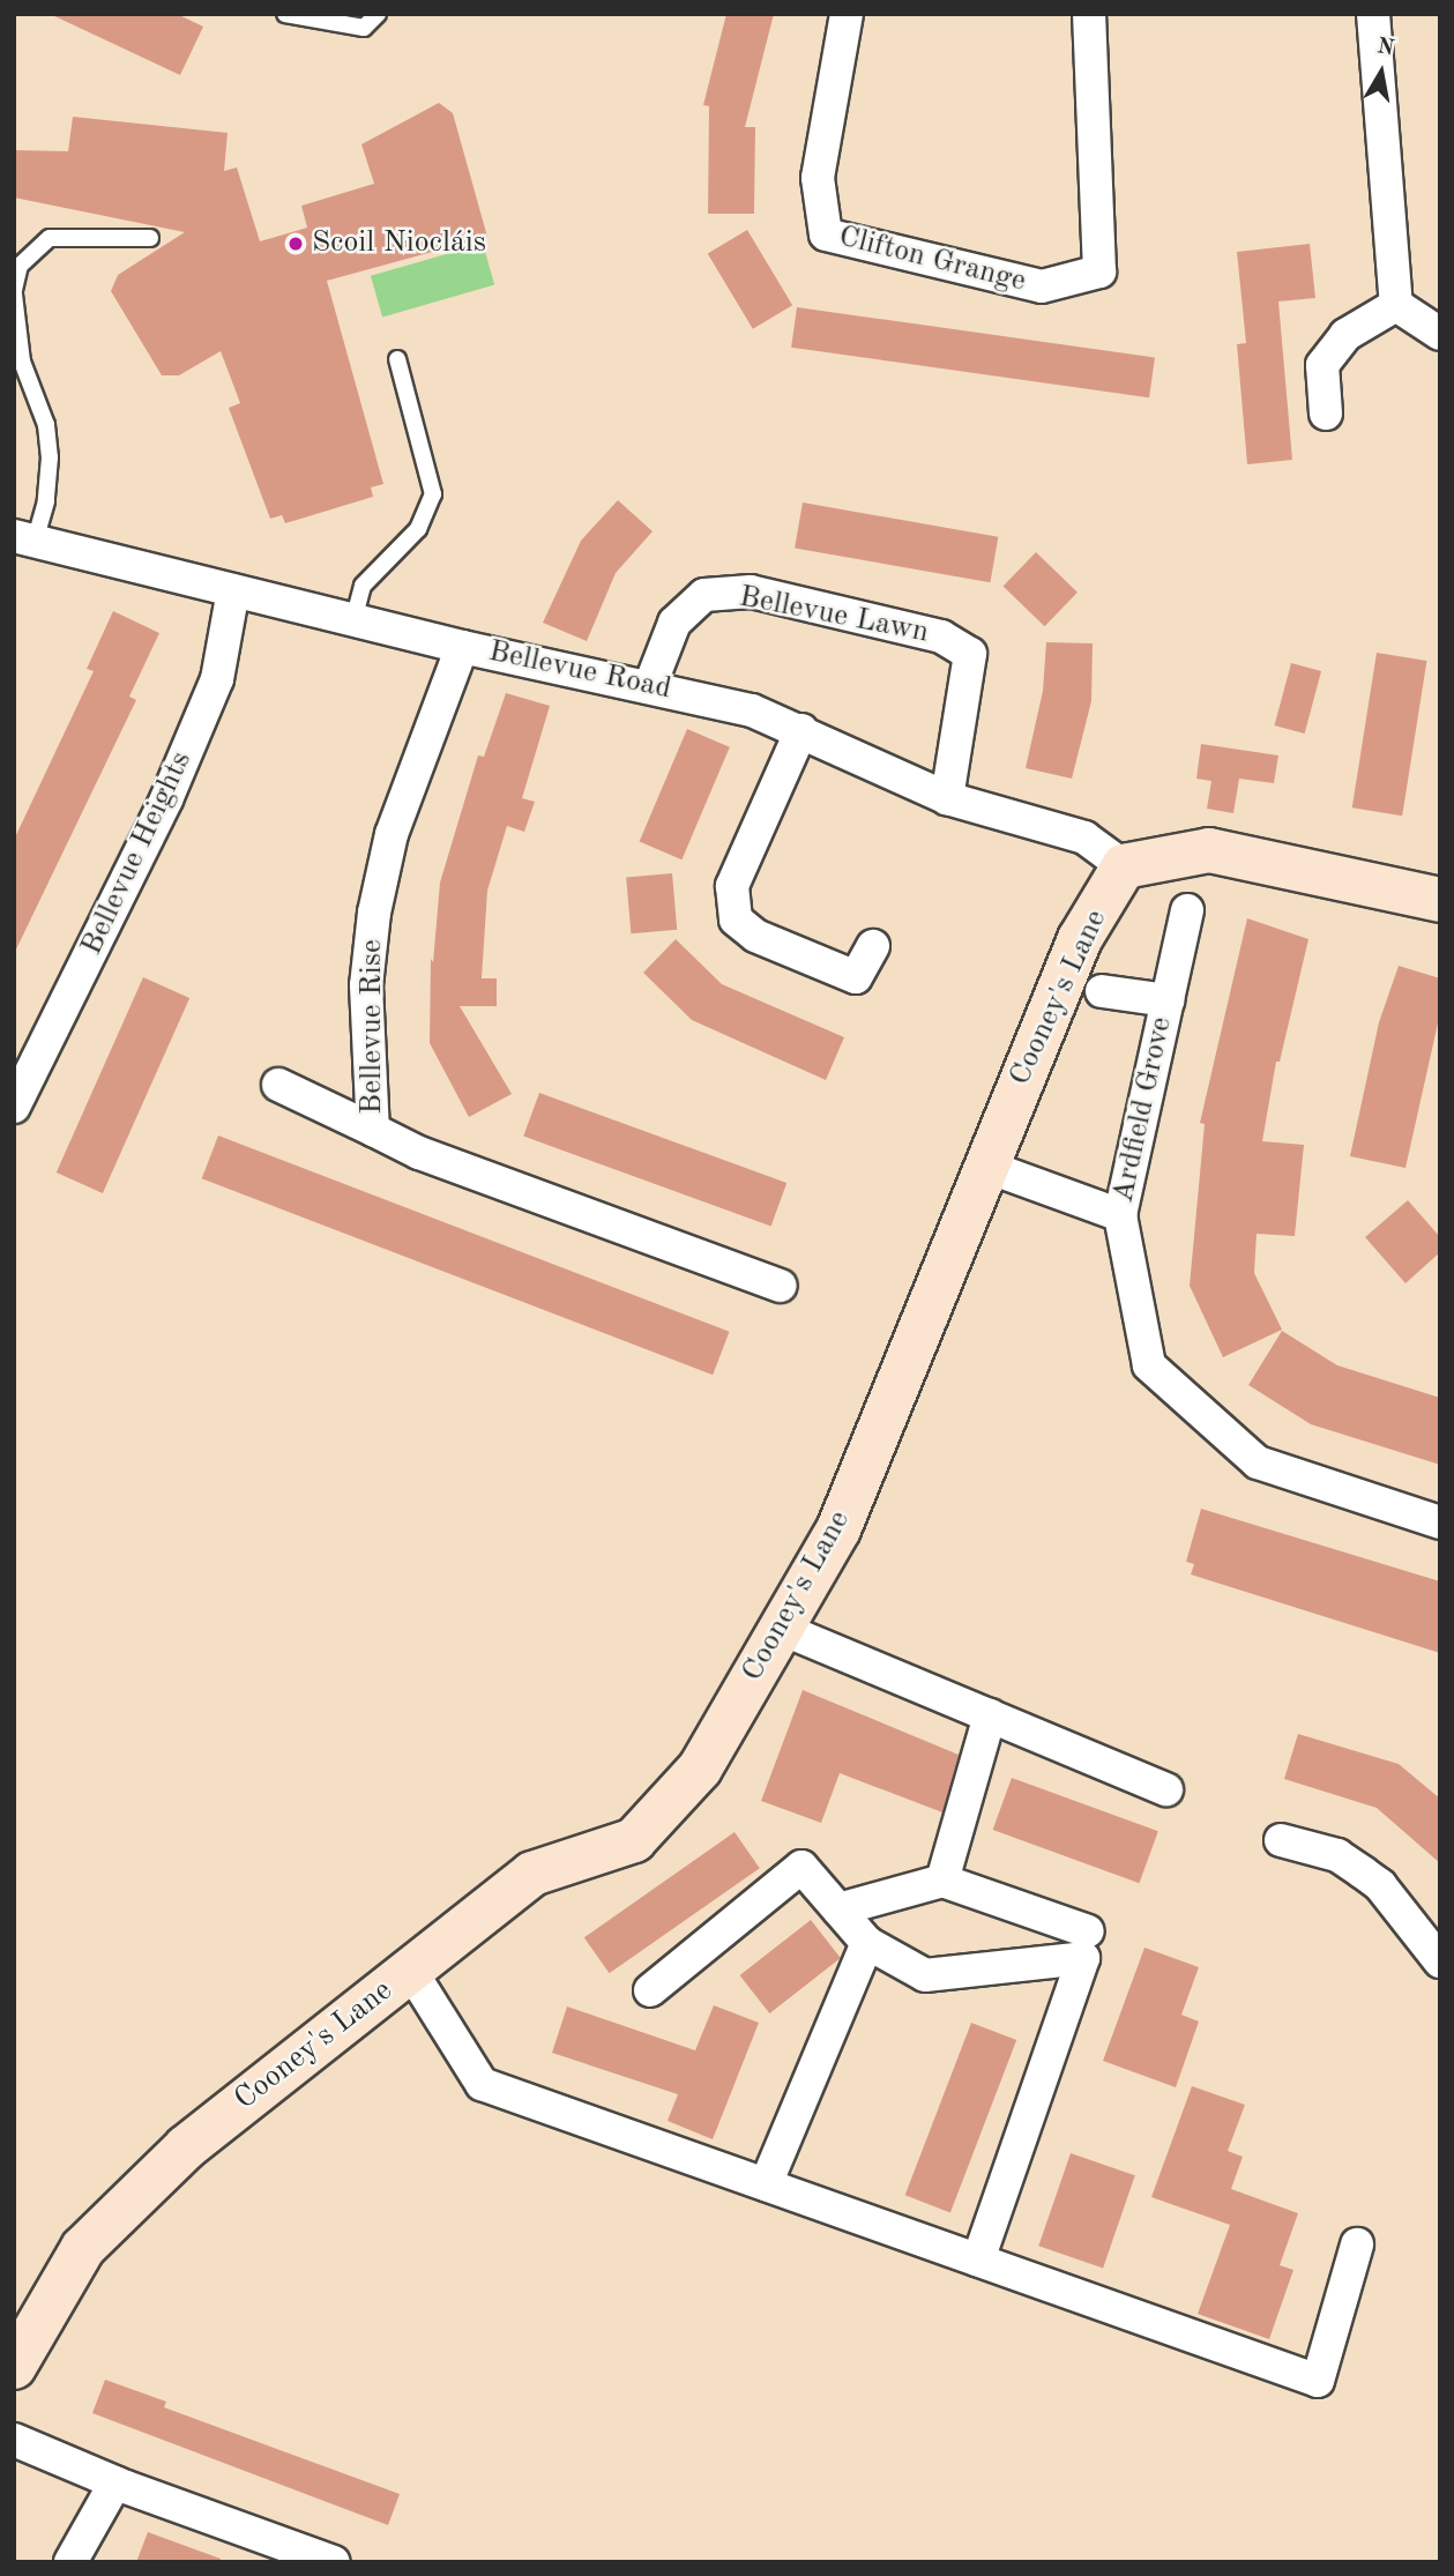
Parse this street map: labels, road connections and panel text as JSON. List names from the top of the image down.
{
  "streets": {
    "street": [
      "Clifton Grange",
      "Bellevue Lawn",
      "Bellevue Road",
      "Bellevue Heights",
      "Cooney's Lane",
      "Bellevue Rise",
      "Ardfield Grove"
    ]
  },
  "crossings": [
    ["Bellevue Lawn", "Bellevue Road"],
    ["Bellevue Road", "Bellevue Heights"],
    ["Bellevue Road", "Cooney's Lane"],
    ["Bellevue Road", "Bellevue Rise"]
  ],
  "places": ["Scoil Niocláis"],
  "north": "top"
}
